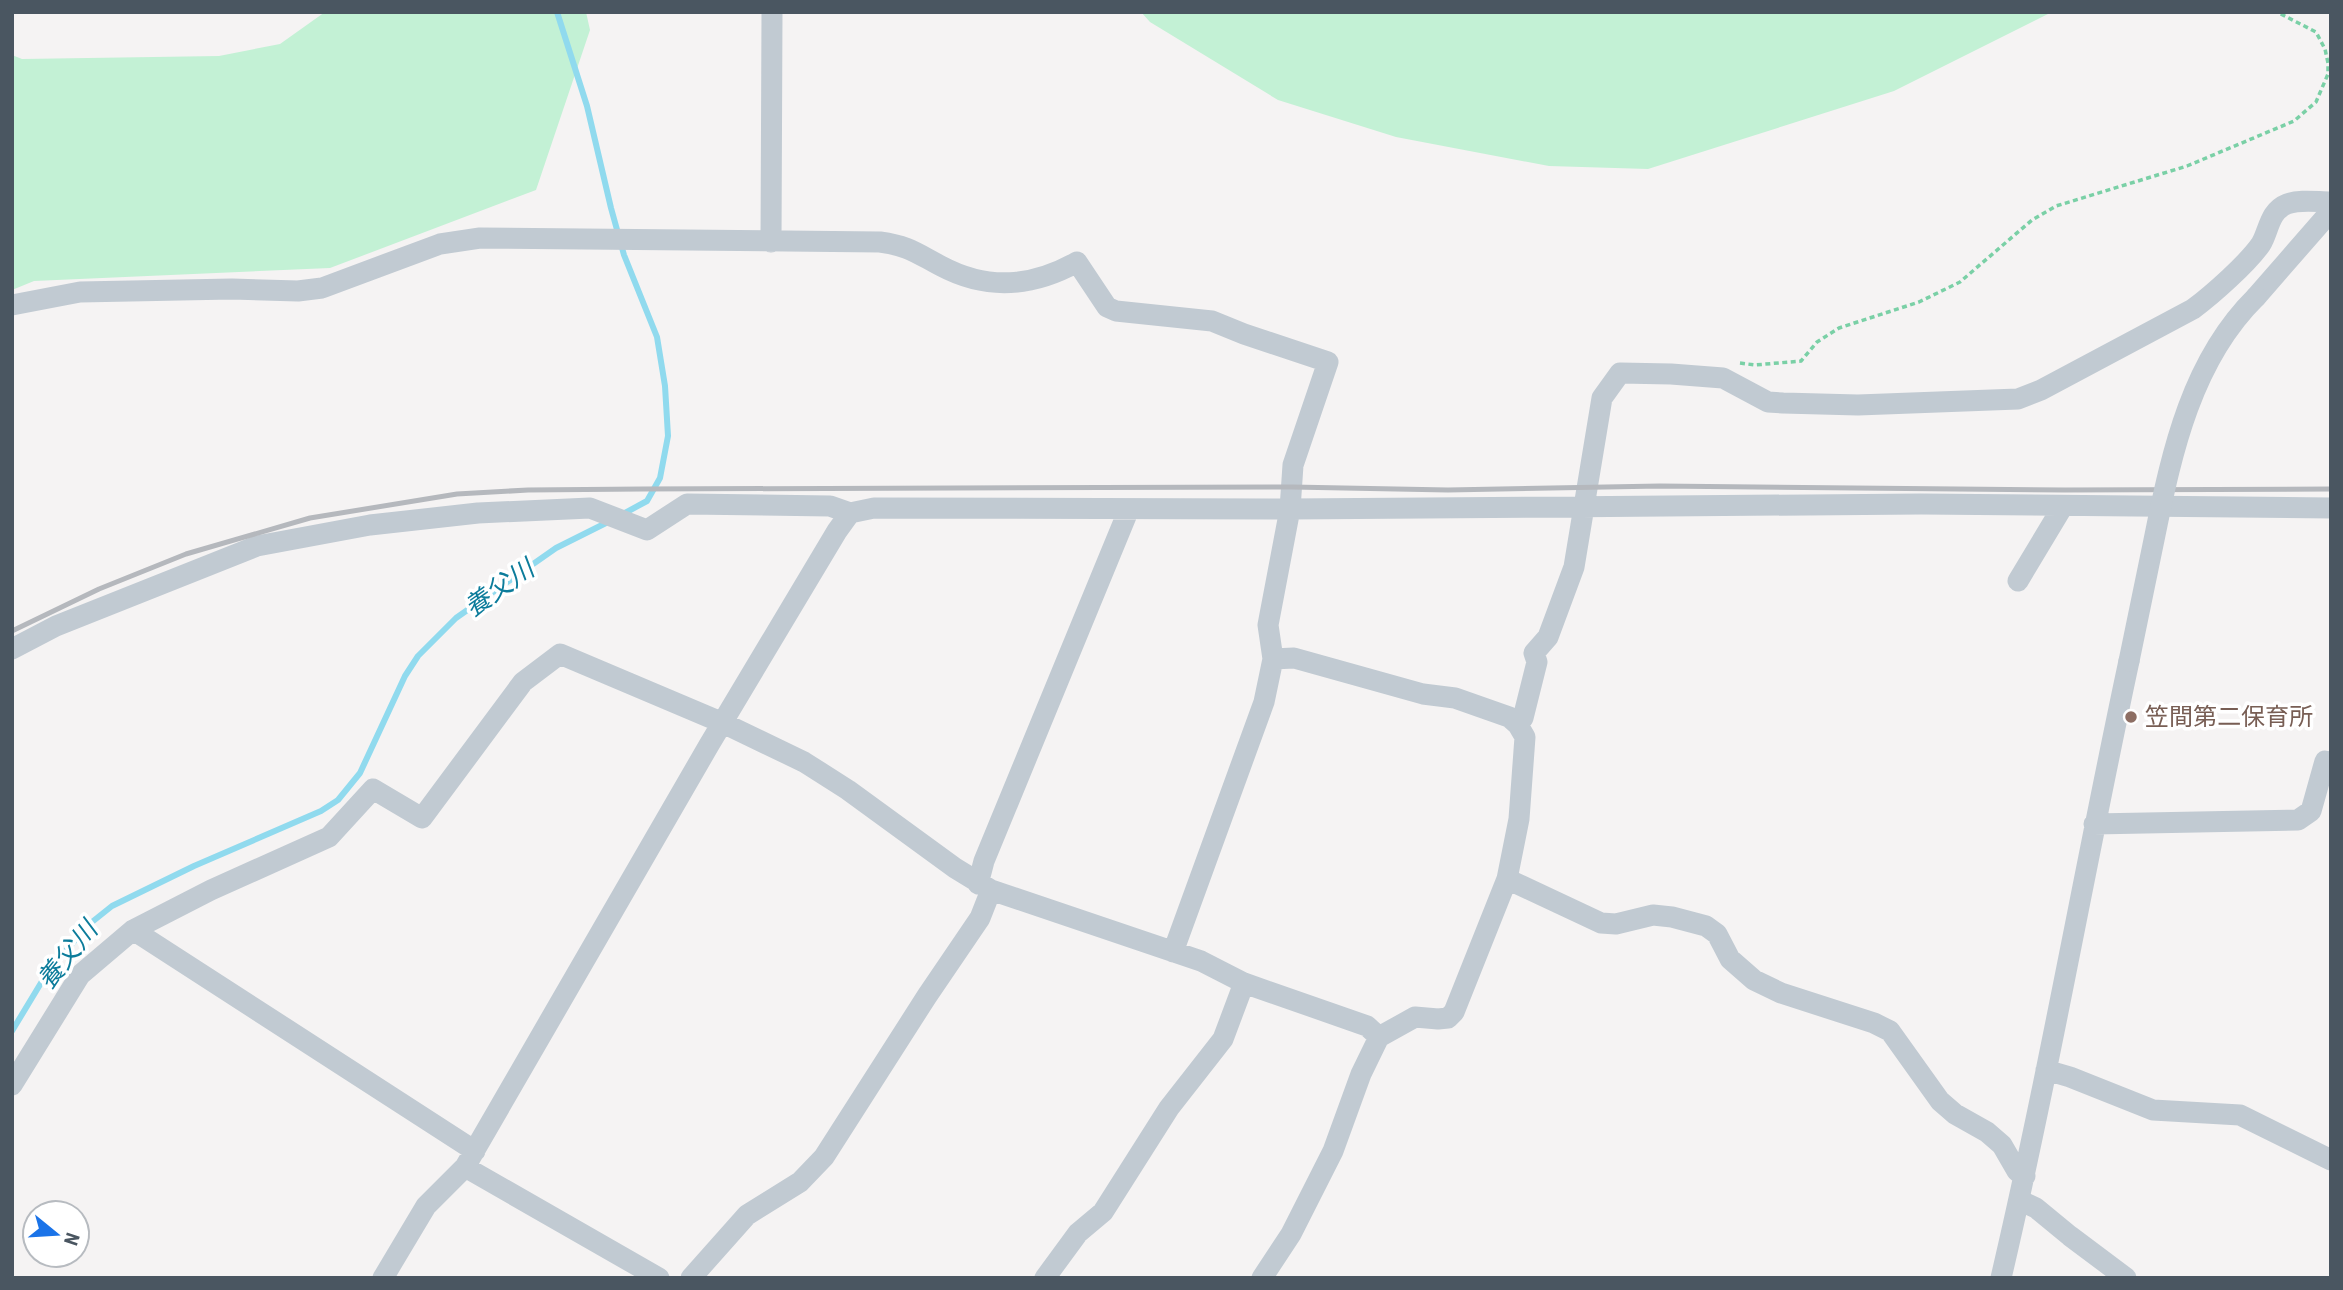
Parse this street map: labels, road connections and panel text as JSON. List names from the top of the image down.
{
  "water": ["養父川"],
  "places": ["笠間第二保育所"],
  "north": "right"
}
